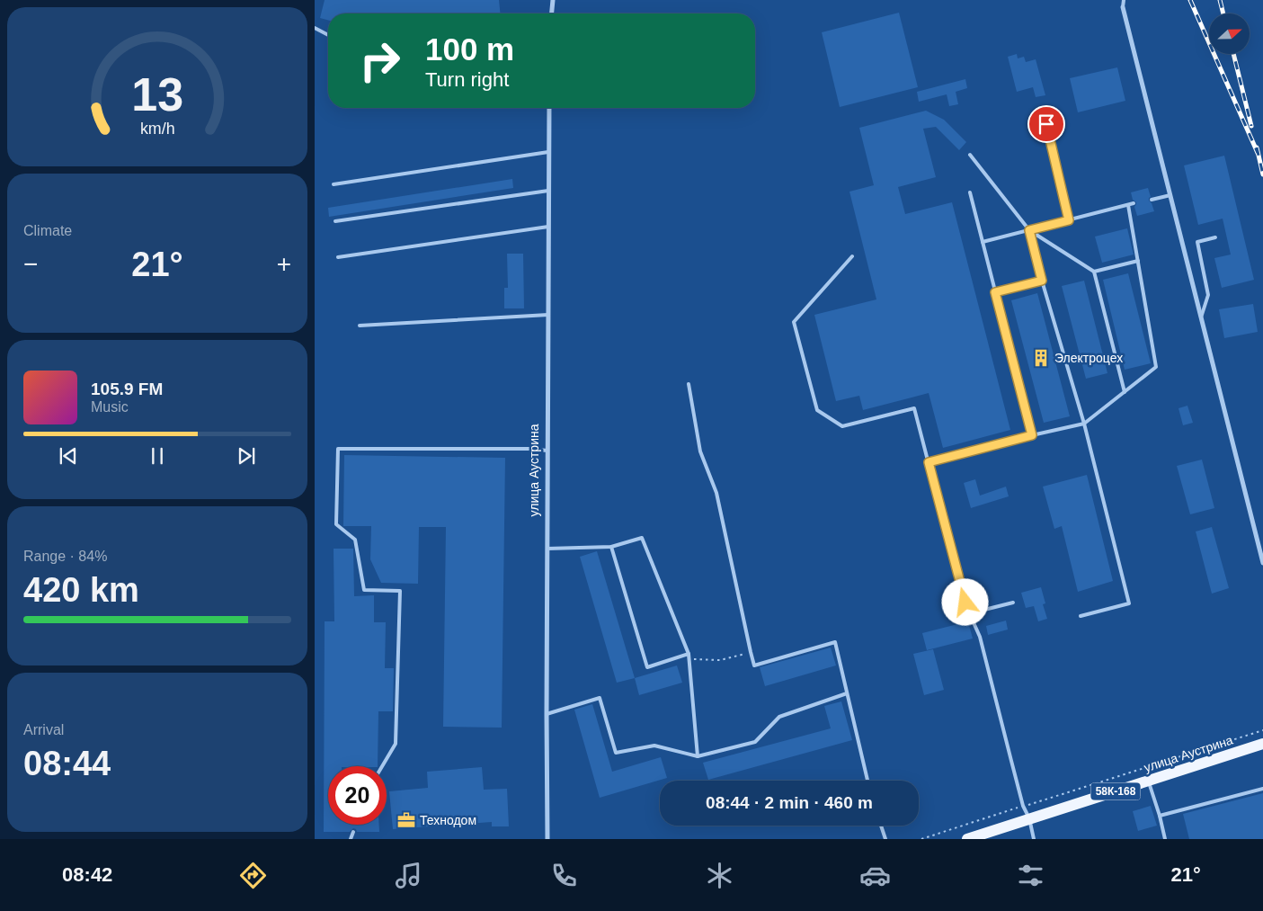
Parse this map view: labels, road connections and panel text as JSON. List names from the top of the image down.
{
  "streets": {
    "main road": ["улица Аустрина", "58К-168"]
  },
  "places": {
    "building": ["Электроцех"],
    "office": ["Технодом"]
  },
  "north": "right",
  "page": {
    "turn": ["100 m", "Turn right"],
    "tile": [
      "Climate",
      ["Range · 84%", "420 km"],
      ["Arrival", "08:44"]
    ],
    "heat": ["−", "21°", "+"],
    "song": ["105.9 FM", "Music"],
    "limit": "20",
    "trip": "08:44 · 2 min · 460 m",
    "tabs": ["08:42", "21°"],
    "gauge": ["13", "km/h"]
  }
}
